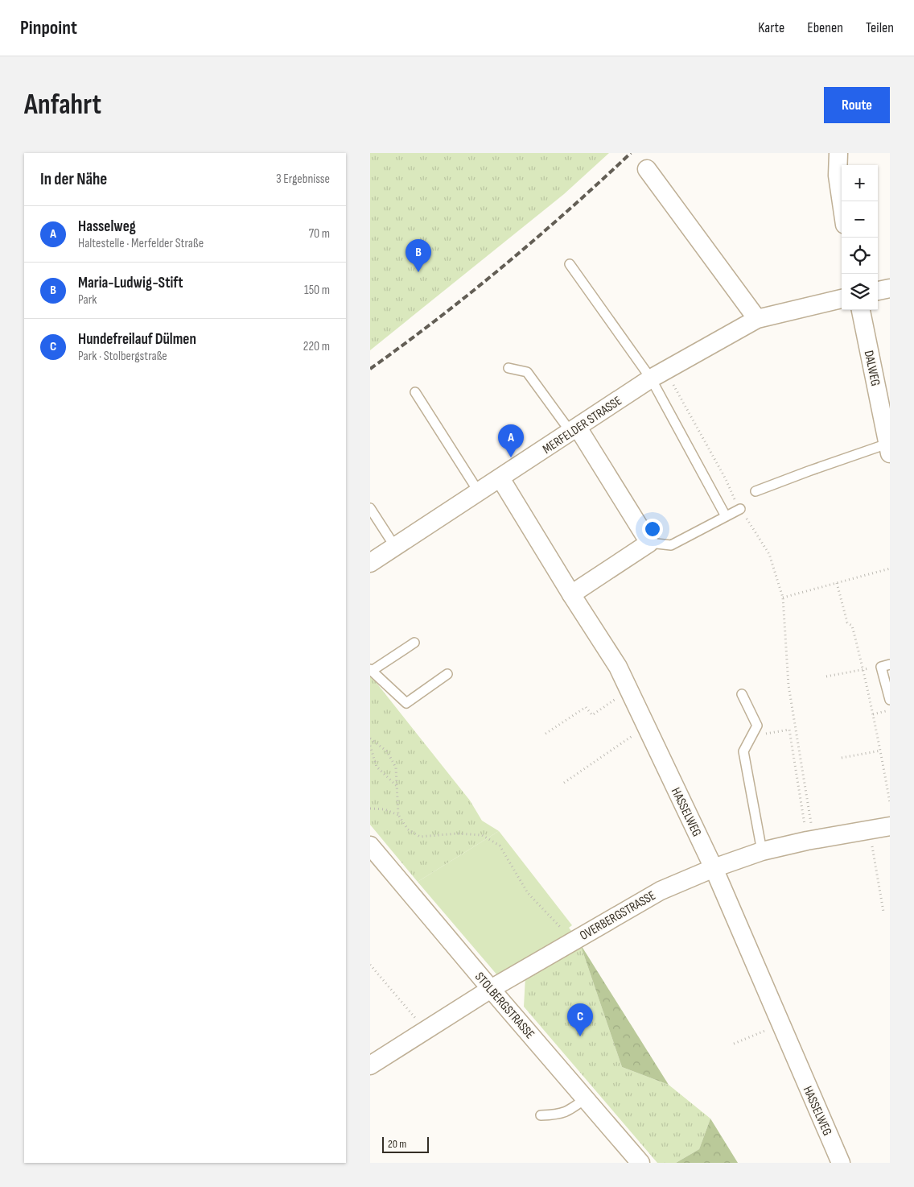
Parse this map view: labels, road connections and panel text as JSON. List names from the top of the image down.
{
  "streets": {
    "street": [
      "DALWEG",
      "MERFELDER STRASSE",
      "HASSELWEG",
      "OVERBERGSTRASSE",
      "STOLBERGSTRASSE"
    ]
  },
  "crossings": [
    ["MERFELDER STRASSE", "HASSELWEG"],
    ["HASSELWEG", "OVERBERGSTRASSE"],
    ["OVERBERGSTRASSE", "STOLBERGSTRASSE"]
  ],
  "scale_bar": "20 m",
  "page": {
    "header": "Pinpoint",
    "nav": ["Karte", "Ebenen", "Teilen"],
    "buttons": "Route",
    "title": "Anfahrt",
    "heading": ["In der Nähe", "3 Ergebnisse"],
    "map_buttons": ["+", "−"],
    "list": [
      {
        "mark": "A",
        "name": "Hasselweg",
        "note": "Haltestelle · Merfelder Straße",
        "value": "70 m"
      },
      {
        "mark": "B",
        "name": "Maria-Ludwig-Stift",
        "note": "Park",
        "value": "150 m"
      },
      {
        "mark": "C",
        "name": "Hundefreilauf Dülmen",
        "note": "Park · Stolbergstraße",
        "value": "220 m"
      }
    ],
    "pins": ["B", "A", "C"],
    "scale": "20 m"
  }
}
